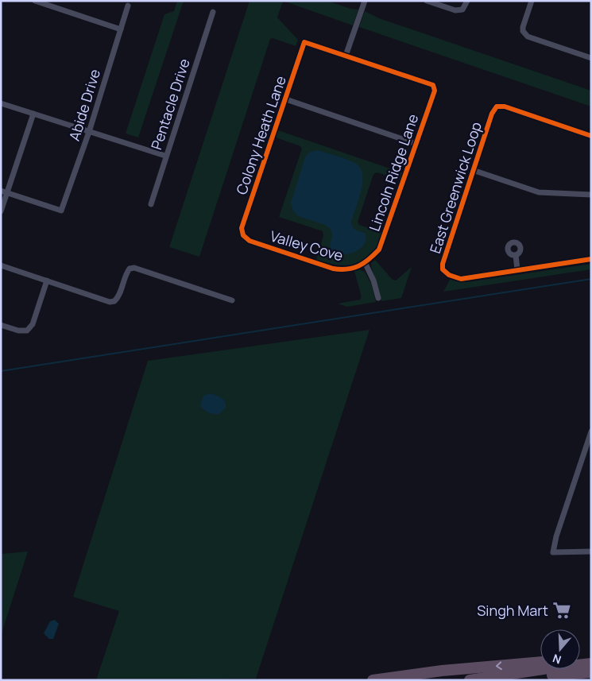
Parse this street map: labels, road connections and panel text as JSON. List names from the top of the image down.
{
  "streets": {
    "street": [
      "Pentacle Drive",
      "Abide Drive",
      "Colony Heath Lane",
      "Lincoln Ridge Lane",
      "East Greenwick Loop",
      "Valley Cove"
    ]
  },
  "crossings": [
    ["Colony Heath Lane", "Lincoln Ridge Lane"],
    ["Colony Heath Lane", "Valley Cove"],
    ["Lincoln Ridge Lane", "Valley Cove"]
  ],
  "places": {
    "supermarket": ["Singh Mart"]
  },
  "north": "bottom"
}
